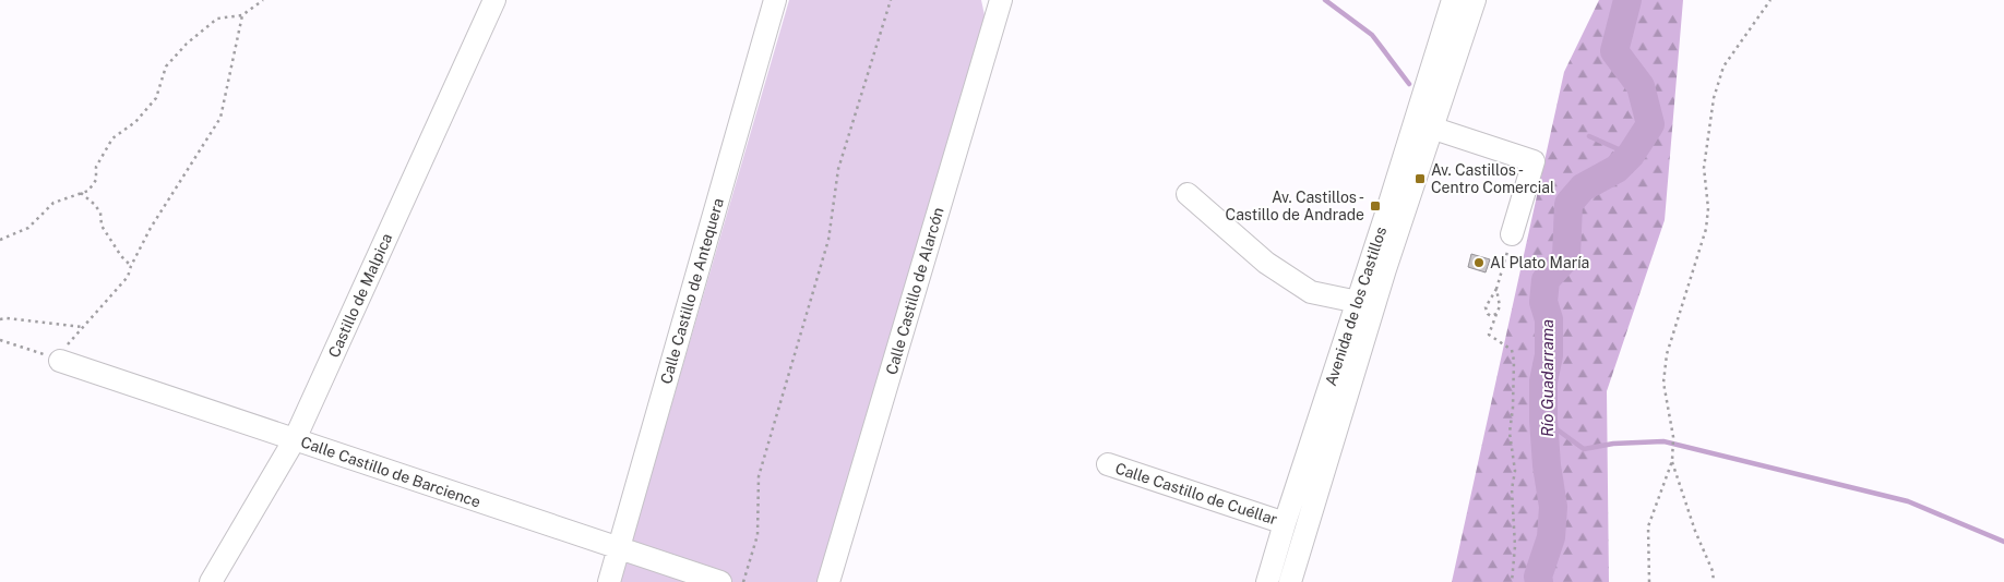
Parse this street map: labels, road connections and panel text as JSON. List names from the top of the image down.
{
  "streets": {
    "street": [
      "Calle Castillo de Antequera",
      "Calle Castillo de Alarcón",
      "Castillo de Malpica",
      "Avenida de los Castillos",
      "Calle Castillo de Barcience",
      "Calle Castillo de Cuéllar"
    ]
  },
  "crossings": [
    ["Calle Castillo de Antequera", "Calle Castillo de Barcience"],
    ["Castillo de Malpica", "Calle Castillo de Barcience"],
    ["Avenida de los Castillos", "Calle Castillo de Cuéllar"]
  ],
  "water": ["Río Guadarrama"],
  "places": {
    "transit": ["Av. Castillos - Centro Comercial", "Av. Castillos - Castillo de Andrade"],
    "other": ["Al Plato María"]
  }
}
